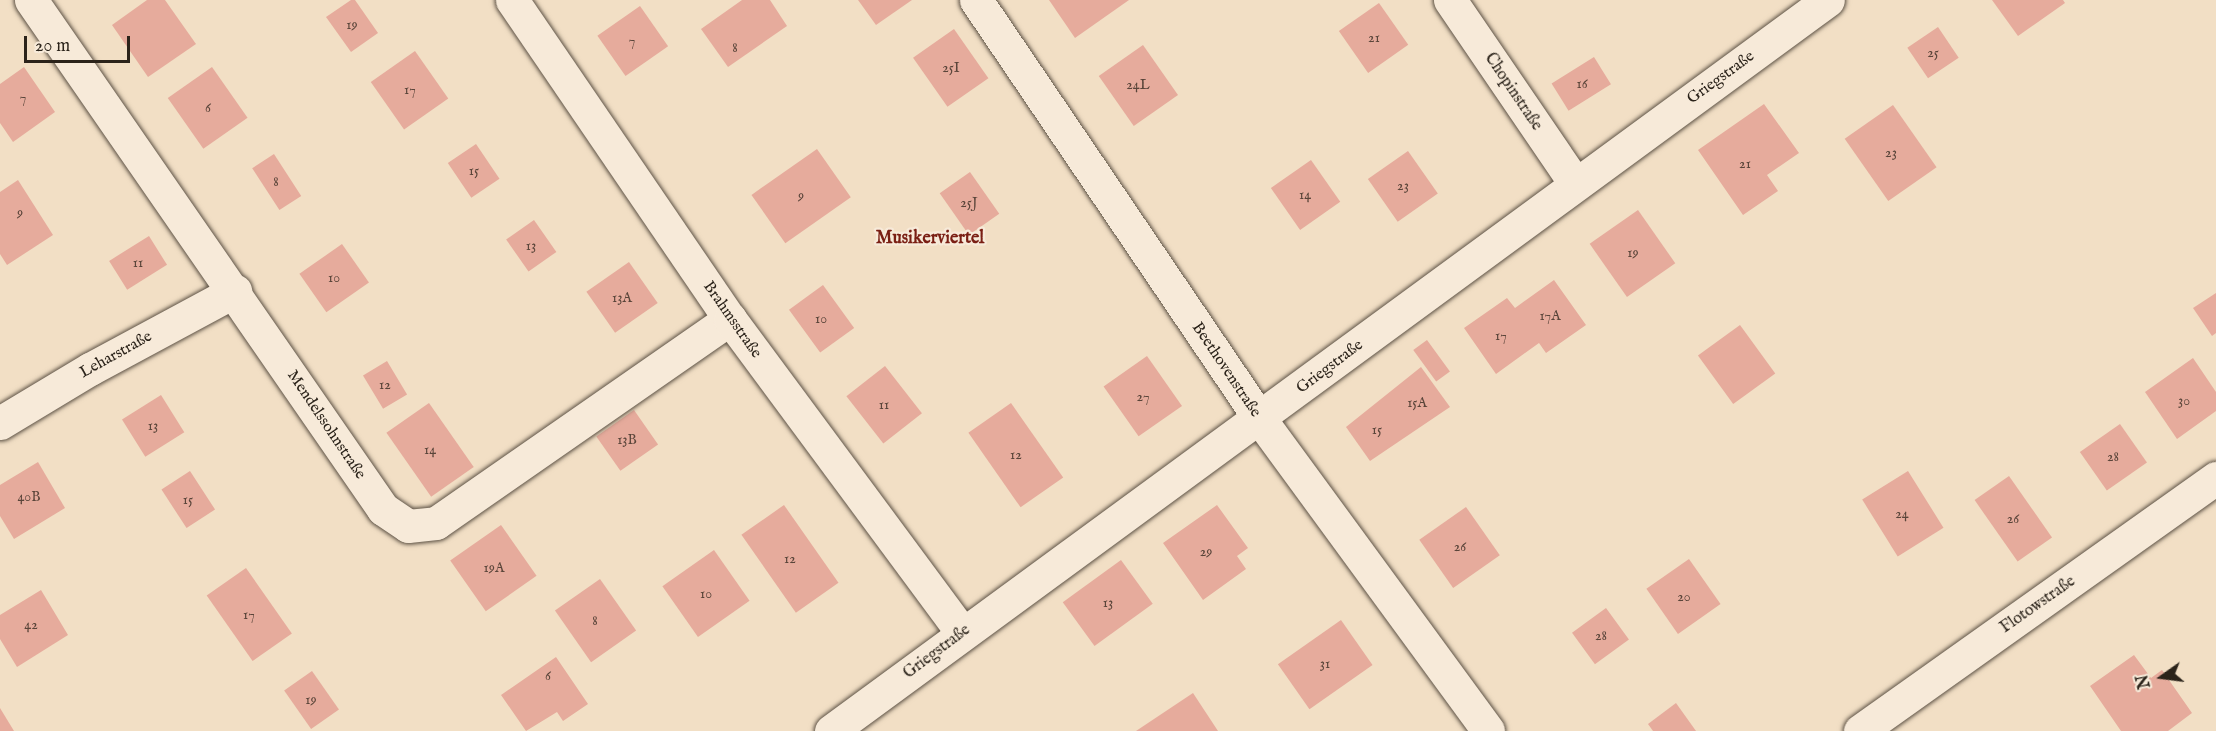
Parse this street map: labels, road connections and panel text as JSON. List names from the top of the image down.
{
  "streets": {
    "street": [
      "Griegstraße",
      "Chopinstraße",
      "Brahmsstraße",
      "Leharstraße",
      "Beethovenstraße",
      "Mendelssohnstraße",
      "Flotowstraße"
    ]
  },
  "crossings": [
    ["Griegstraße", "Chopinstraße"],
    ["Griegstraße", "Brahmsstraße"],
    ["Griegstraße", "Beethovenstraße"],
    ["Brahmsstraße", "Mendelssohnstraße"],
    ["Leharstraße", "Mendelssohnstraße"]
  ],
  "districts": ["Musikerviertel"],
  "house_numbers": [
    "19",
    "21",
    "7",
    "8",
    "25",
    "25I",
    "16",
    "24L",
    "17",
    "7",
    "6",
    "23",
    "21",
    "15",
    "8",
    "23",
    "14",
    "9",
    "25J",
    "9",
    "13",
    "19",
    "11",
    "10",
    "13A",
    "17A",
    "10",
    "17",
    "12",
    "27",
    "30",
    "15A",
    "11",
    "13",
    "15",
    "13B",
    "14",
    "12",
    "28",
    "40B",
    "15",
    "24",
    "26",
    "26",
    "29",
    "12",
    "19A",
    "10",
    "20",
    "13",
    "17",
    "8",
    "42",
    "28",
    "31",
    "6",
    "19"
  ],
  "scale_bar": "20 m",
  "north": "left"
}
